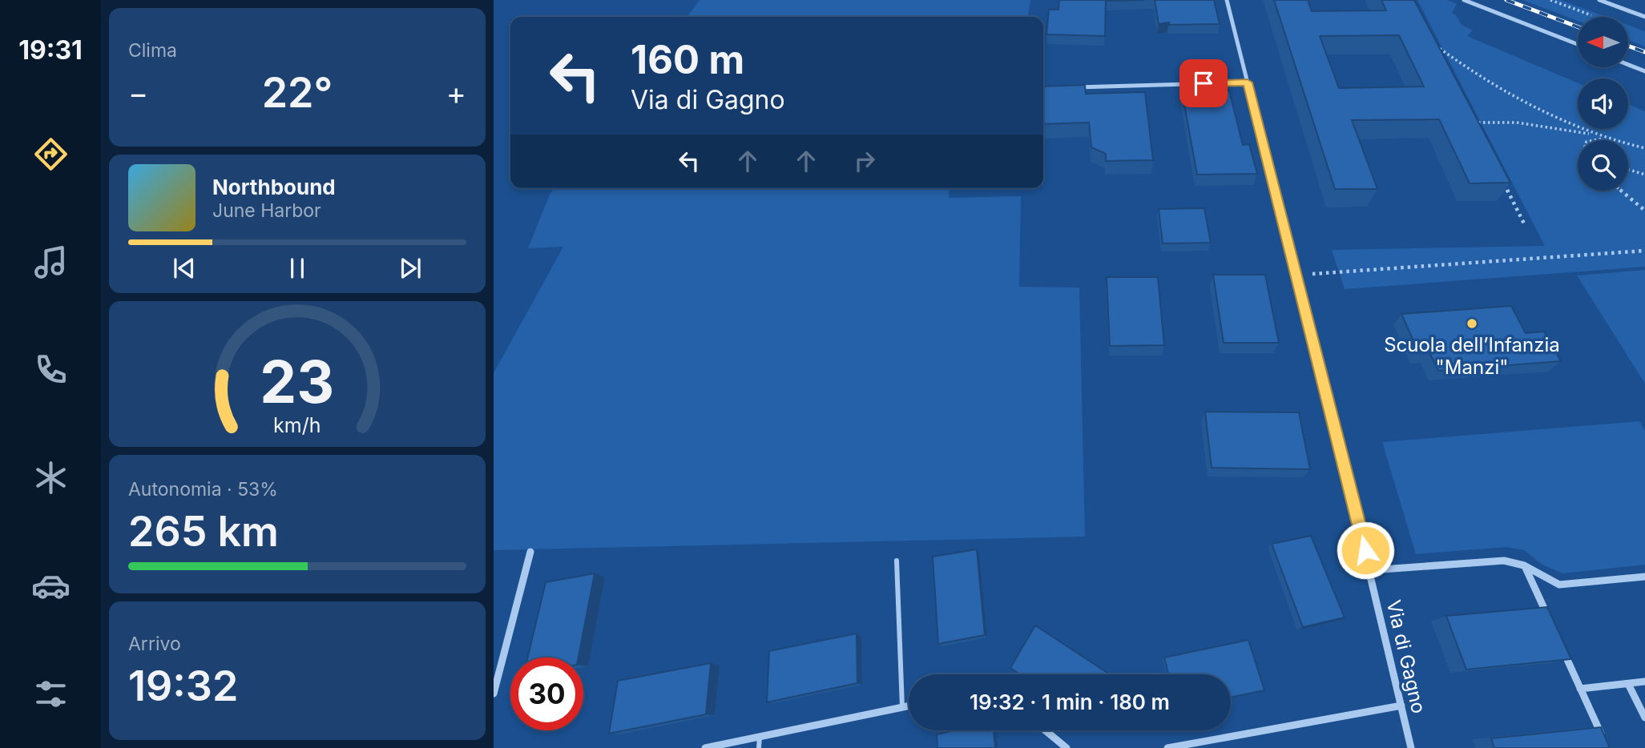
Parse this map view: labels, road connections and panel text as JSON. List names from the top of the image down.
{
  "streets": {
    "street": ["Via di Gagno"]
  },
  "places": ["Scuola dell’Infanzia \"Manzi\""],
  "north": "left",
  "page": {
    "tabs": "19:31",
    "tile": [
      "Clima",
      ["Autonomia · 53%", "265 km"],
      ["Arrivo", "19:32"]
    ],
    "turn": ["160 m", "Via di Gagno"],
    "heat": ["−", "22°", "+"],
    "song": ["Northbound", "June Harbor"],
    "limit": "30",
    "trip": "19:32 · 1 min · 180 m",
    "gauge": ["23", "km/h"]
  }
}
